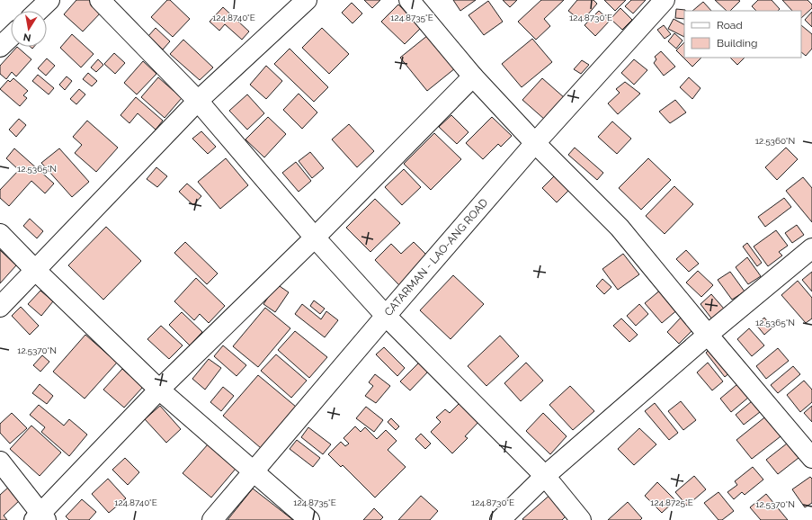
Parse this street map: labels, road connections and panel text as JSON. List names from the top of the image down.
{
  "streets": {
    "street": ["CATARMAN - LAO-ANG ROAD"]
  },
  "legend": ["Road", "Building"],
  "north": "bottom",
  "coordinates": [
    "124.8740°E",
    "124.8735°E",
    "124.8730°E",
    "12.5360°N",
    "12.5365°N",
    "12.5370°N",
    "124.8725°E"
  ]
}
